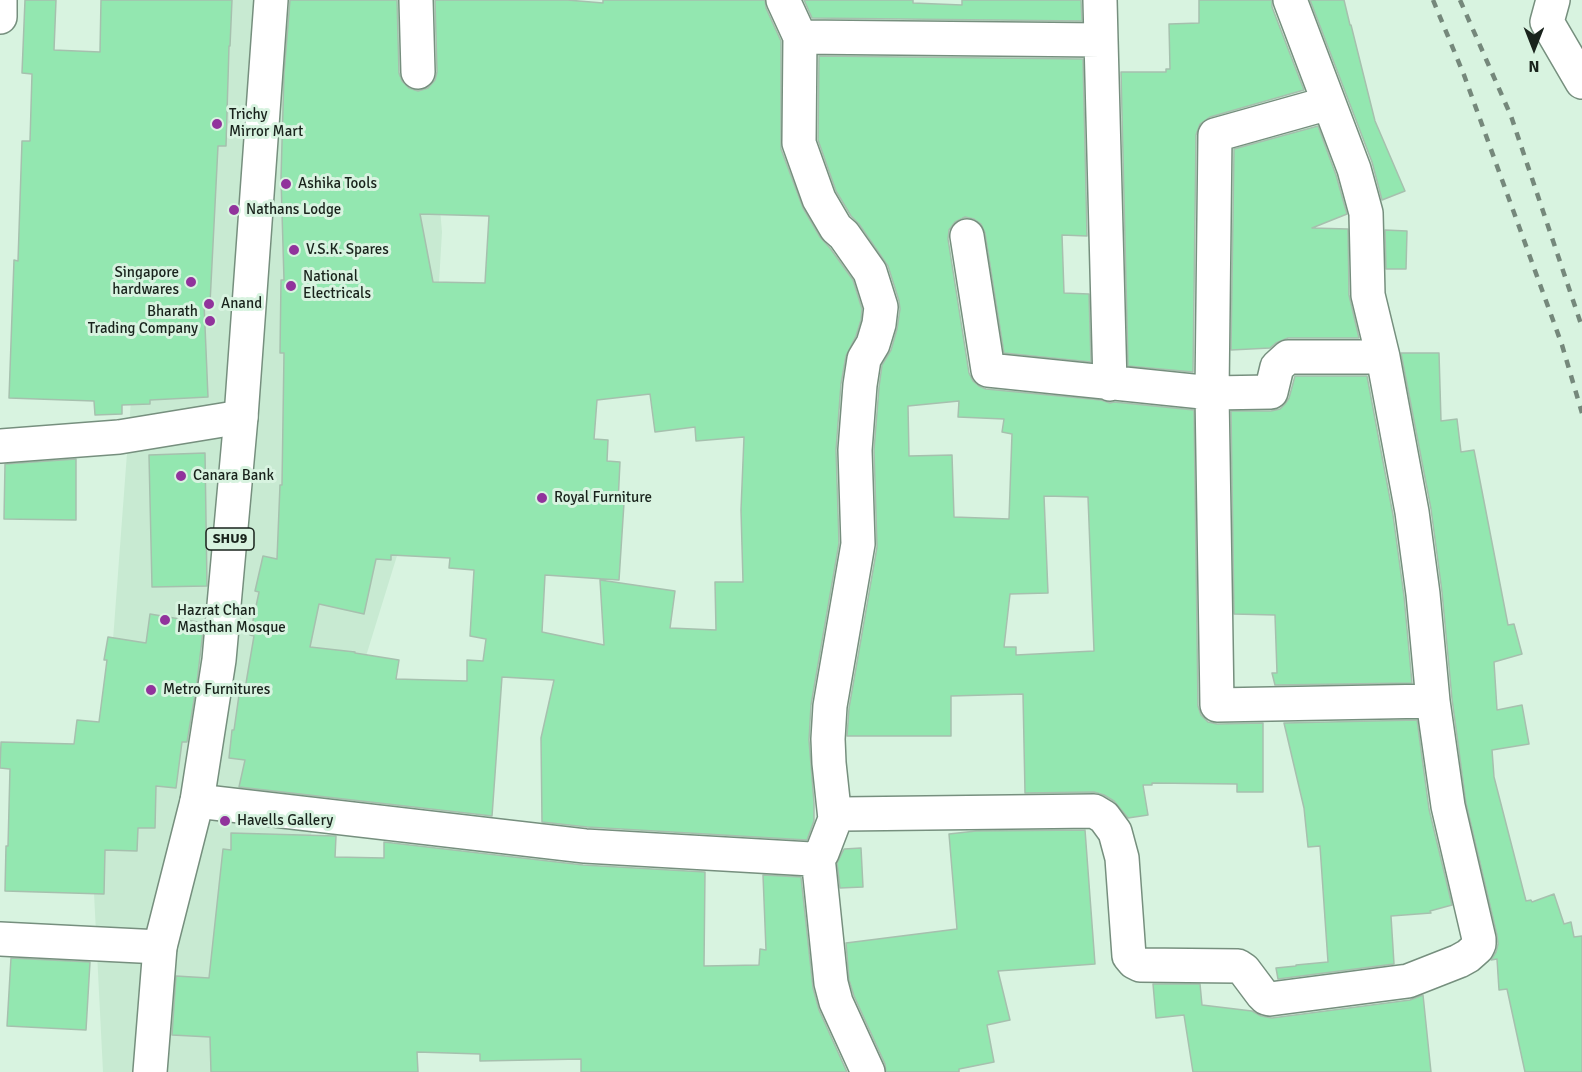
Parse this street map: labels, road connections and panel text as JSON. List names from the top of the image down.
{
  "streets": {
    "street": ["SHU9"]
  },
  "places": [
    "Trichy Mirror Mart",
    "Ashika Tools",
    "Nathans Lodge",
    "V.S.K. Spares",
    "Singapore hardwares",
    "National Electricals",
    "Anand",
    "Bharath Trading Company",
    "Canara Bank",
    "Royal Furniture",
    "Hazrat Chan Masthan Mosque",
    "Metro Furnitures",
    "Havells Gallery"
  ],
  "north": "bottom"
}
